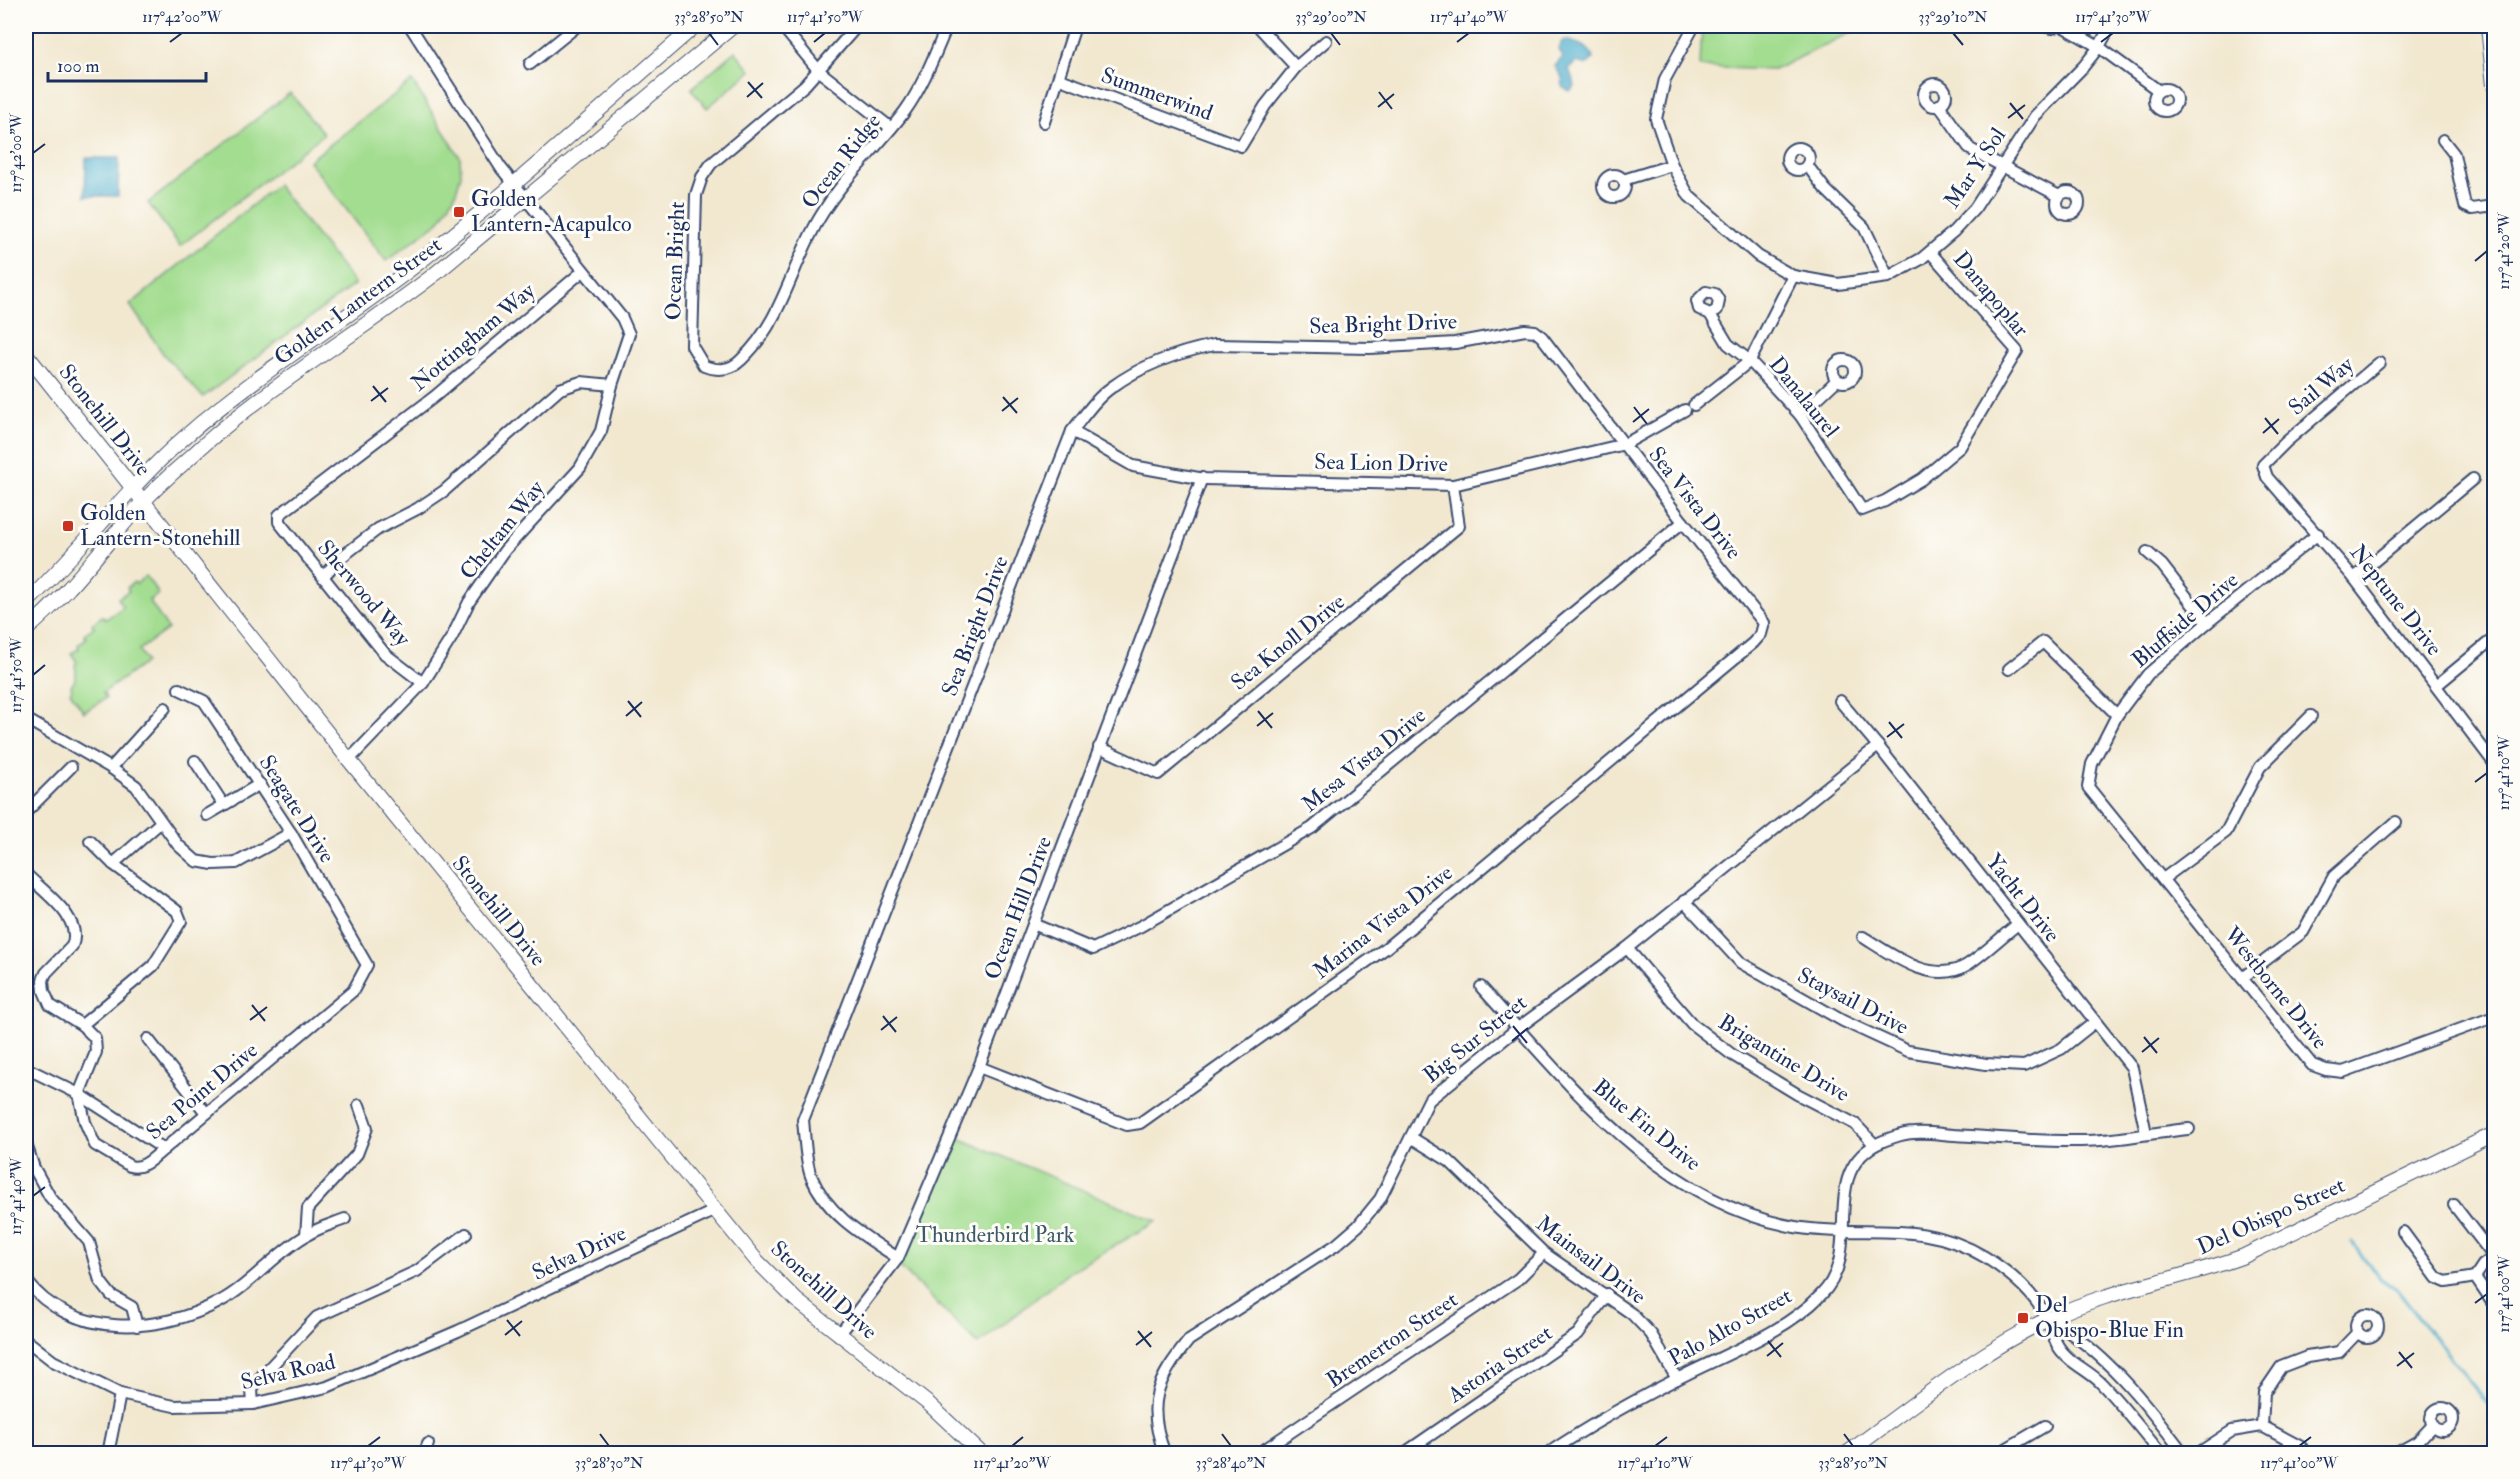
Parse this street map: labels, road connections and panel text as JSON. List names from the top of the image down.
{
  "streets": {
    "main road": ["Golden Lantern Street", "Stonehill Drive", "Del Obispo Street"],
    "street": [
      "Summerwind",
      "Ocean Ridge",
      "Mar Y Sol",
      "Ocean Bright",
      "Danapoplar",
      "Sea Bright Drive",
      "Nottingham Way",
      "Sail Way",
      "Danalaurel",
      "Sea Lion Drive",
      "Sea Vista Drive",
      "Cheltam Way",
      "Sherwood Way",
      "Neptune Drive",
      "Bluffside Drive",
      "Sea Knoll Drive",
      "Mesa Vista Drive",
      "Seagate Drive",
      "Yacht Drive",
      "Ocean Hill Drive",
      "Marina Vista Drive",
      "Westborne Drive",
      "Staysail Drive",
      "Big Sur Street",
      "Brigantine Drive",
      "Sea Point Drive",
      "Blue Fin Drive",
      "Selva Drive",
      "Mainsail Drive",
      "Palo Alto Street",
      "Bremerton Street",
      "Astoria Street",
      "Selva Road"
    ]
  },
  "crossings": [
    ["Ocean Ridge", "Ocean Bright"],
    ["Mar Y Sol", "Danapoplar"],
    ["Mar Y Sol", "Sea Lion Drive"],
    ["Danapoplar", "Danalaurel"],
    ["Golden Lantern Street", "Stonehill Drive"],
    ["Sea Bright Drive", "Sea Lion Drive"],
    ["Sea Bright Drive", "Sea Vista Drive"],
    ["Sea Bright Drive", "Ocean Hill Drive"],
    ["Nottingham Way", "Cheltam Way"],
    ["Nottingham Way", "Sherwood Way"],
    ["Sail Way", "Neptune Drive"],
    ["Danalaurel", "Sea Lion Drive"],
    ["Stonehill Drive", "Cheltam Way"],
    ["Stonehill Drive", "Ocean Hill Drive"],
    ["Stonehill Drive", "Selva Drive"],
    ["Sea Lion Drive", "Sea Vista Drive"],
    ["Sea Lion Drive", "Sea Knoll Drive"],
    ["Sea Lion Drive", "Ocean Hill Drive"],
    ["Sea Vista Drive", "Mesa Vista Drive"],
    ["Sea Vista Drive", "Marina Vista Drive"],
    ["Cheltam Way", "Sherwood Way"],
    ["Neptune Drive", "Bluffside Drive"],
    ["Bluffside Drive", "Westborne Drive"],
    ["Sea Knoll Drive", "Ocean Hill Drive"],
    ["Mesa Vista Drive", "Ocean Hill Drive"],
    ["Seagate Drive", "Sea Point Drive"],
    ["Yacht Drive", "Staysail Drive"],
    ["Yacht Drive", "Big Sur Street"],
    ["Yacht Drive", "Palo Alto Street"],
    ["Ocean Hill Drive", "Marina Vista Drive"],
    ["Staysail Drive", "Big Sur Street"],
    ["Big Sur Street", "Brigantine Drive"],
    ["Big Sur Street", "Blue Fin Drive"],
    ["Big Sur Street", "Mainsail Drive"],
    ["Brigantine Drive", "Palo Alto Street"],
    ["Blue Fin Drive", "Del Obispo Street"],
    ["Blue Fin Drive", "Palo Alto Street"],
    ["Selva Drive", "Selva Road"],
    ["Mainsail Drive", "Palo Alto Street"],
    ["Mainsail Drive", "Bremerton Street"],
    ["Mainsail Drive", "Astoria Street"]
  ],
  "parks": ["Thunderbird Park"],
  "places": {
    "transit": ["Golden Lantern-Acapulco", "Golden Lantern-Stonehill", "Del Obispo-Blue Fin"]
  },
  "scale_bar": "100 m",
  "coordinates": [
    "117°42'00\"W",
    "33°28'50\"N",
    "117°41'50\"W",
    "33°29'00\"N",
    "117°41'40\"W",
    "33°29'10\"N",
    "117°41'30\"W",
    "117°41'20\"W",
    "117°41'10\"W",
    "117°41'00\"W",
    "33°28'30\"N",
    "33°28'40\"N"
  ]
}
